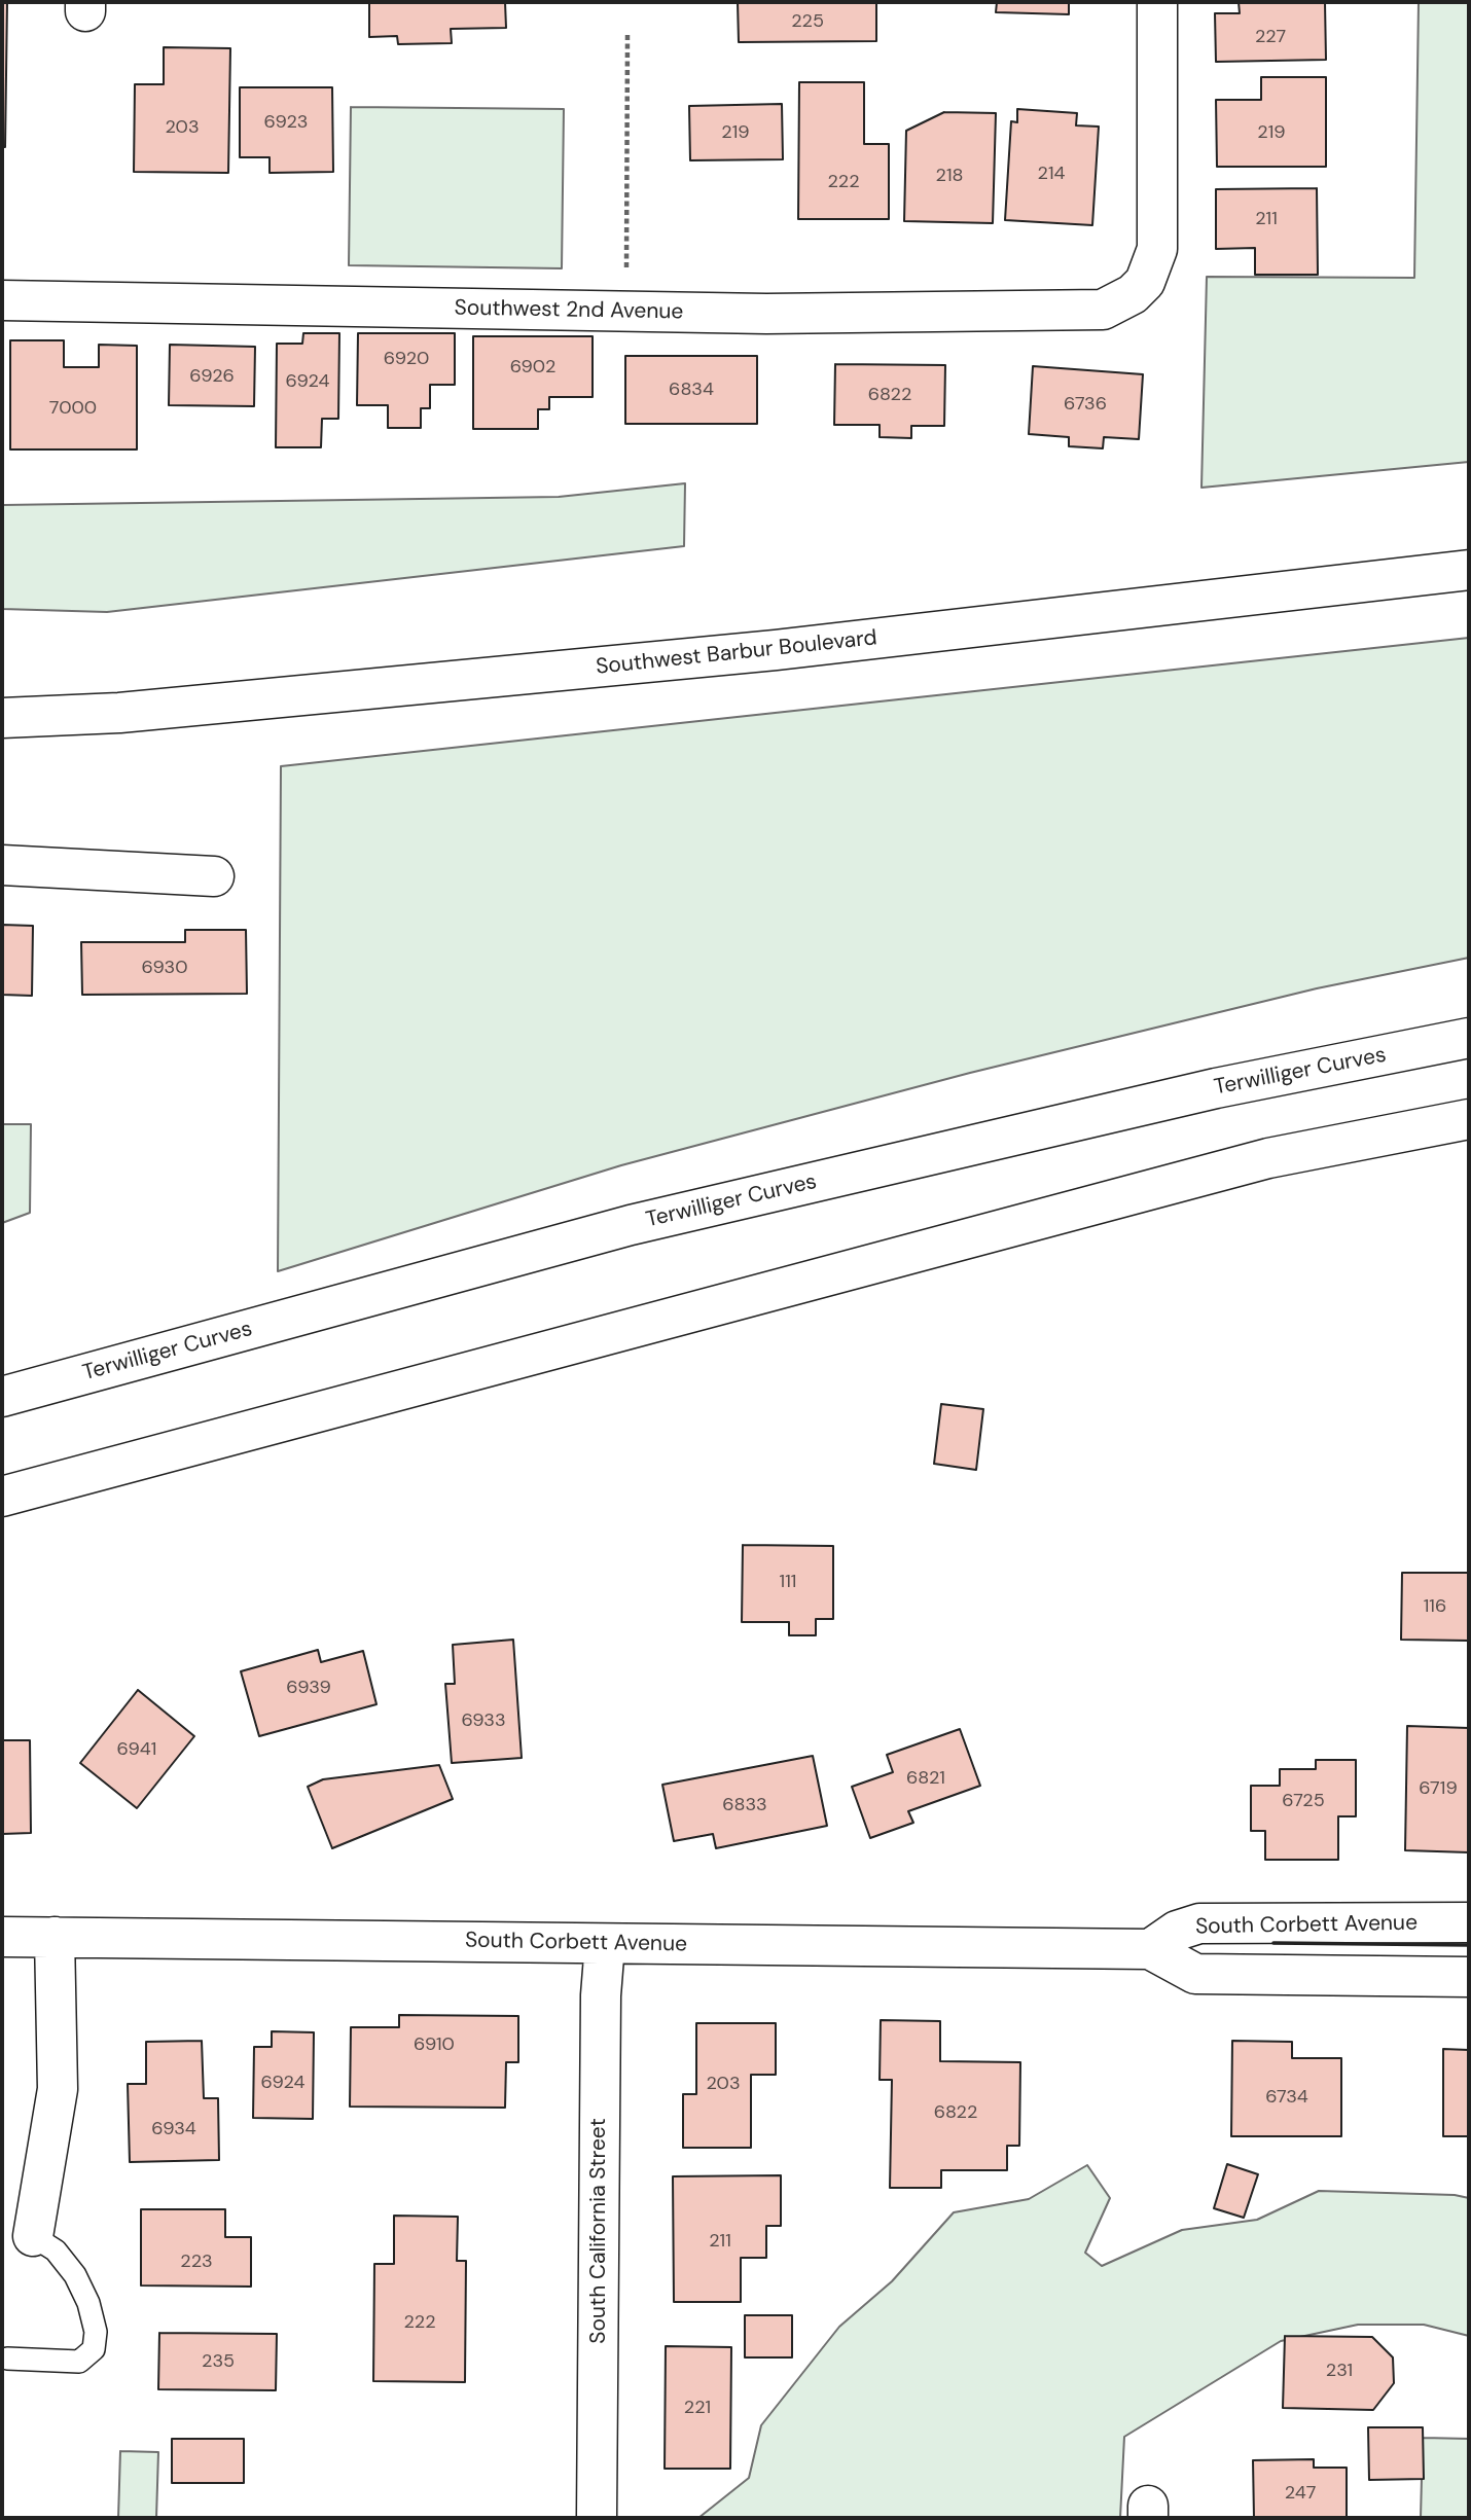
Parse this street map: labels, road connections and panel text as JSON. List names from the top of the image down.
{
  "streets": {
    "main road": [
      "Southwest 2nd Avenue",
      "Southwest Barbur Boulevard",
      "Terwilliger Curves",
      "South Corbett Avenue",
      "South California Street"
    ]
  },
  "crossings": [
    ["South Corbett Avenue", "South California Street"]
  ],
  "house_numbers": [
    "225",
    "227",
    "6923",
    "203",
    "219",
    "219",
    "214",
    "218",
    "222",
    "211",
    "6920",
    "6902",
    "6926",
    "6924",
    "6834",
    "6822",
    "6736",
    "7000",
    "6930",
    "111",
    "116",
    "6939",
    "6933",
    "6941",
    "6821",
    "6719",
    "6725",
    "6833",
    "6910",
    "6924",
    "203",
    "6734",
    "6822",
    "6934",
    "211",
    "223",
    "222",
    "235",
    "231",
    "221",
    "247"
  ]
}
